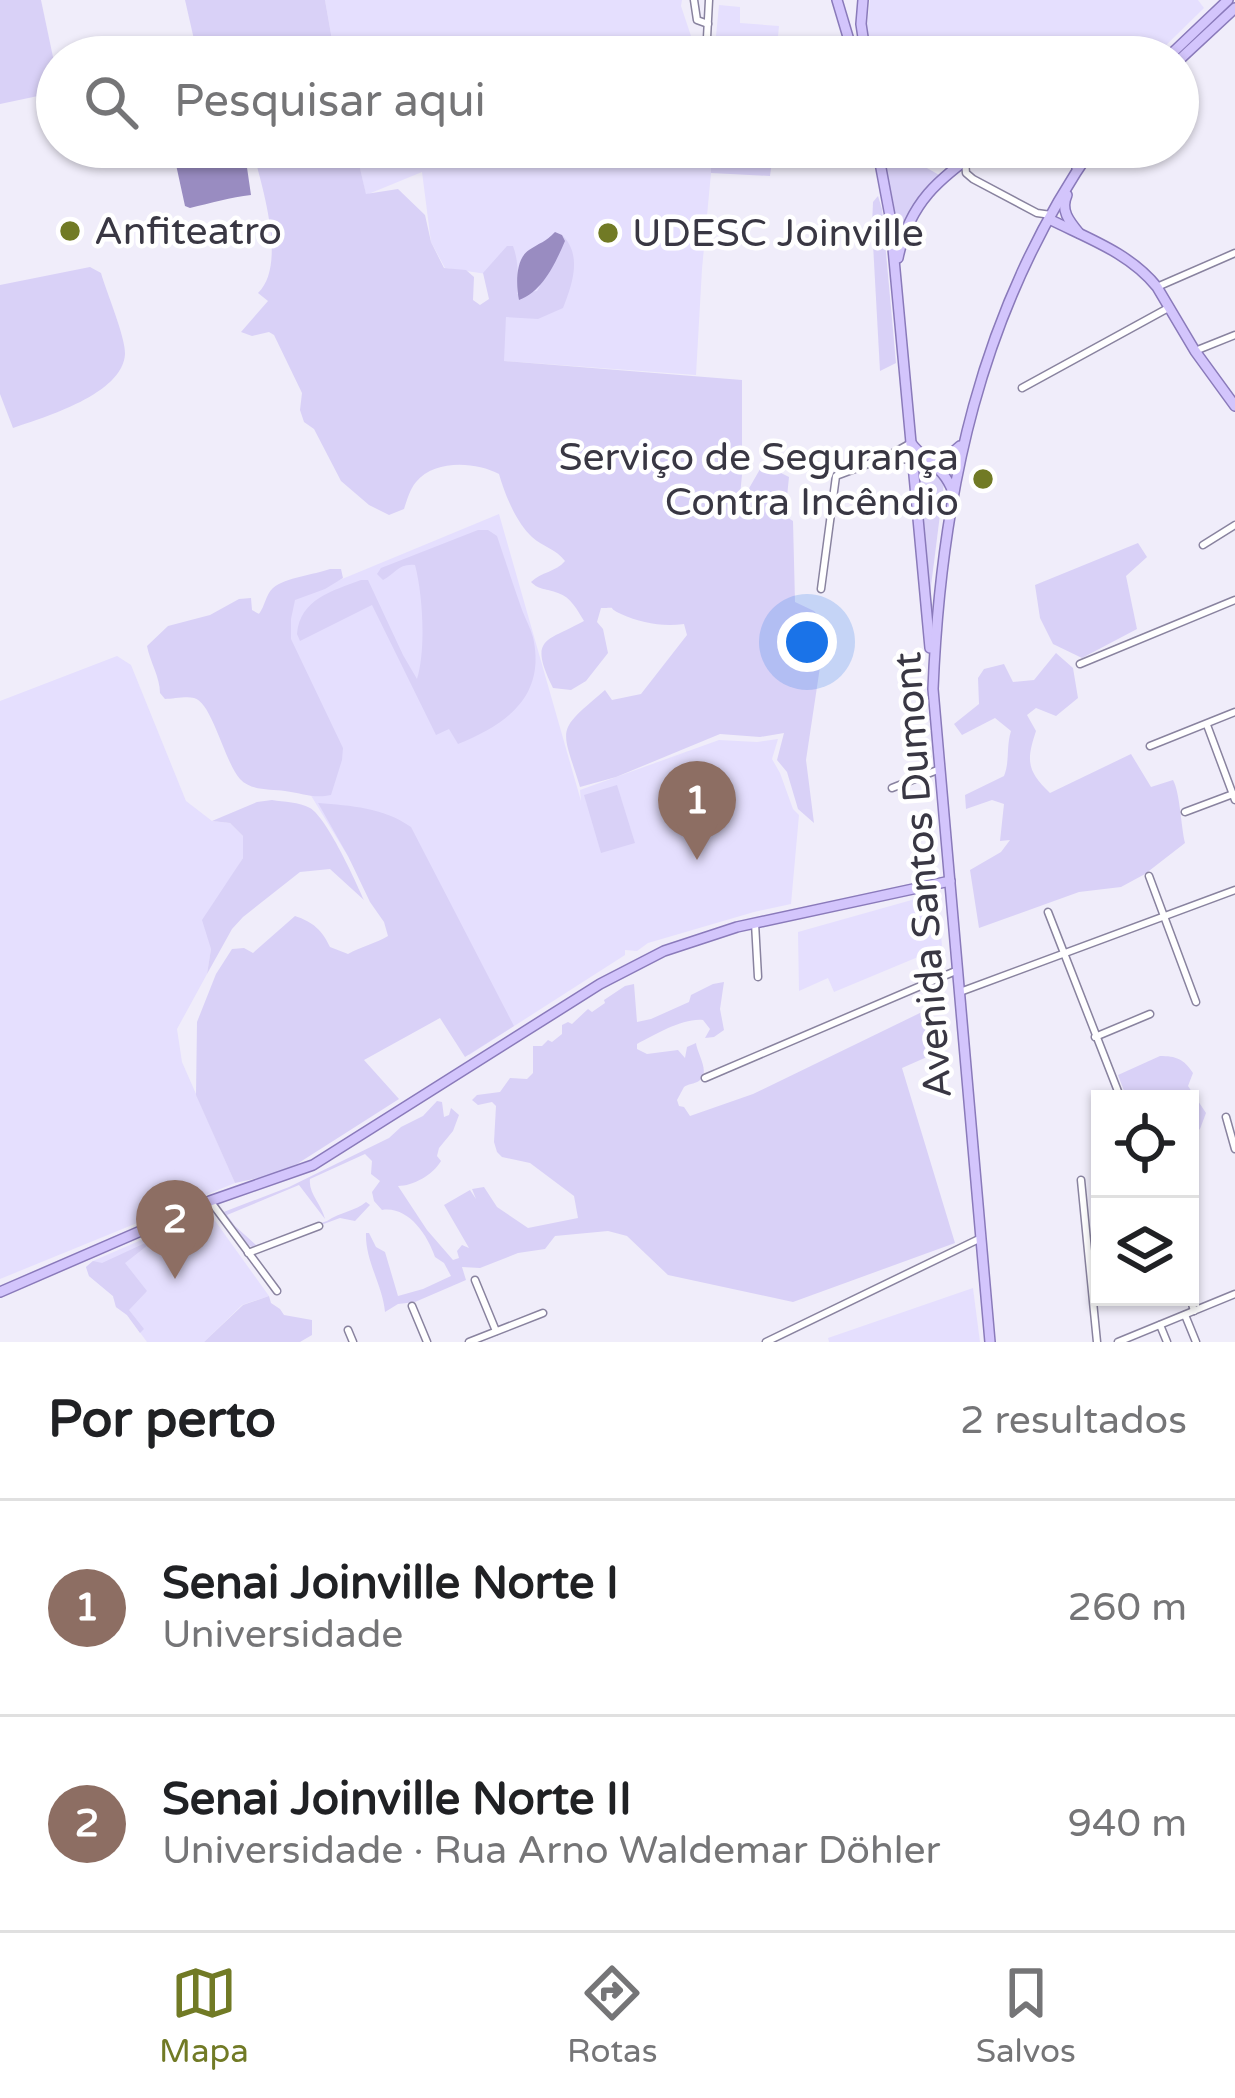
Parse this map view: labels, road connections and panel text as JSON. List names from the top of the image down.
{
  "streets": {
    "main road": ["Avenida Santos Dumont"]
  },
  "places": ["Anfiteatro", "UDESC Joinville", "Serviço de Segurança Contra Incêndio"],
  "page": {
    "search": "Pesquisar aqui",
    "pins": ["1", "2"],
    "heading": ["Por perto", "2 resultados"],
    "list": [
      {
        "mark": "1",
        "name": "Senai Joinville Norte I",
        "note": "Universidade",
        "value": "260 m"
      },
      {
        "mark": "2",
        "name": "Senai Joinville Norte II",
        "note": "Universidade · Rua Arno Waldemar Döhler",
        "value": "940 m"
      }
    ],
    "nav": ["Mapa", "Rotas", "Salvos"]
  }
}
